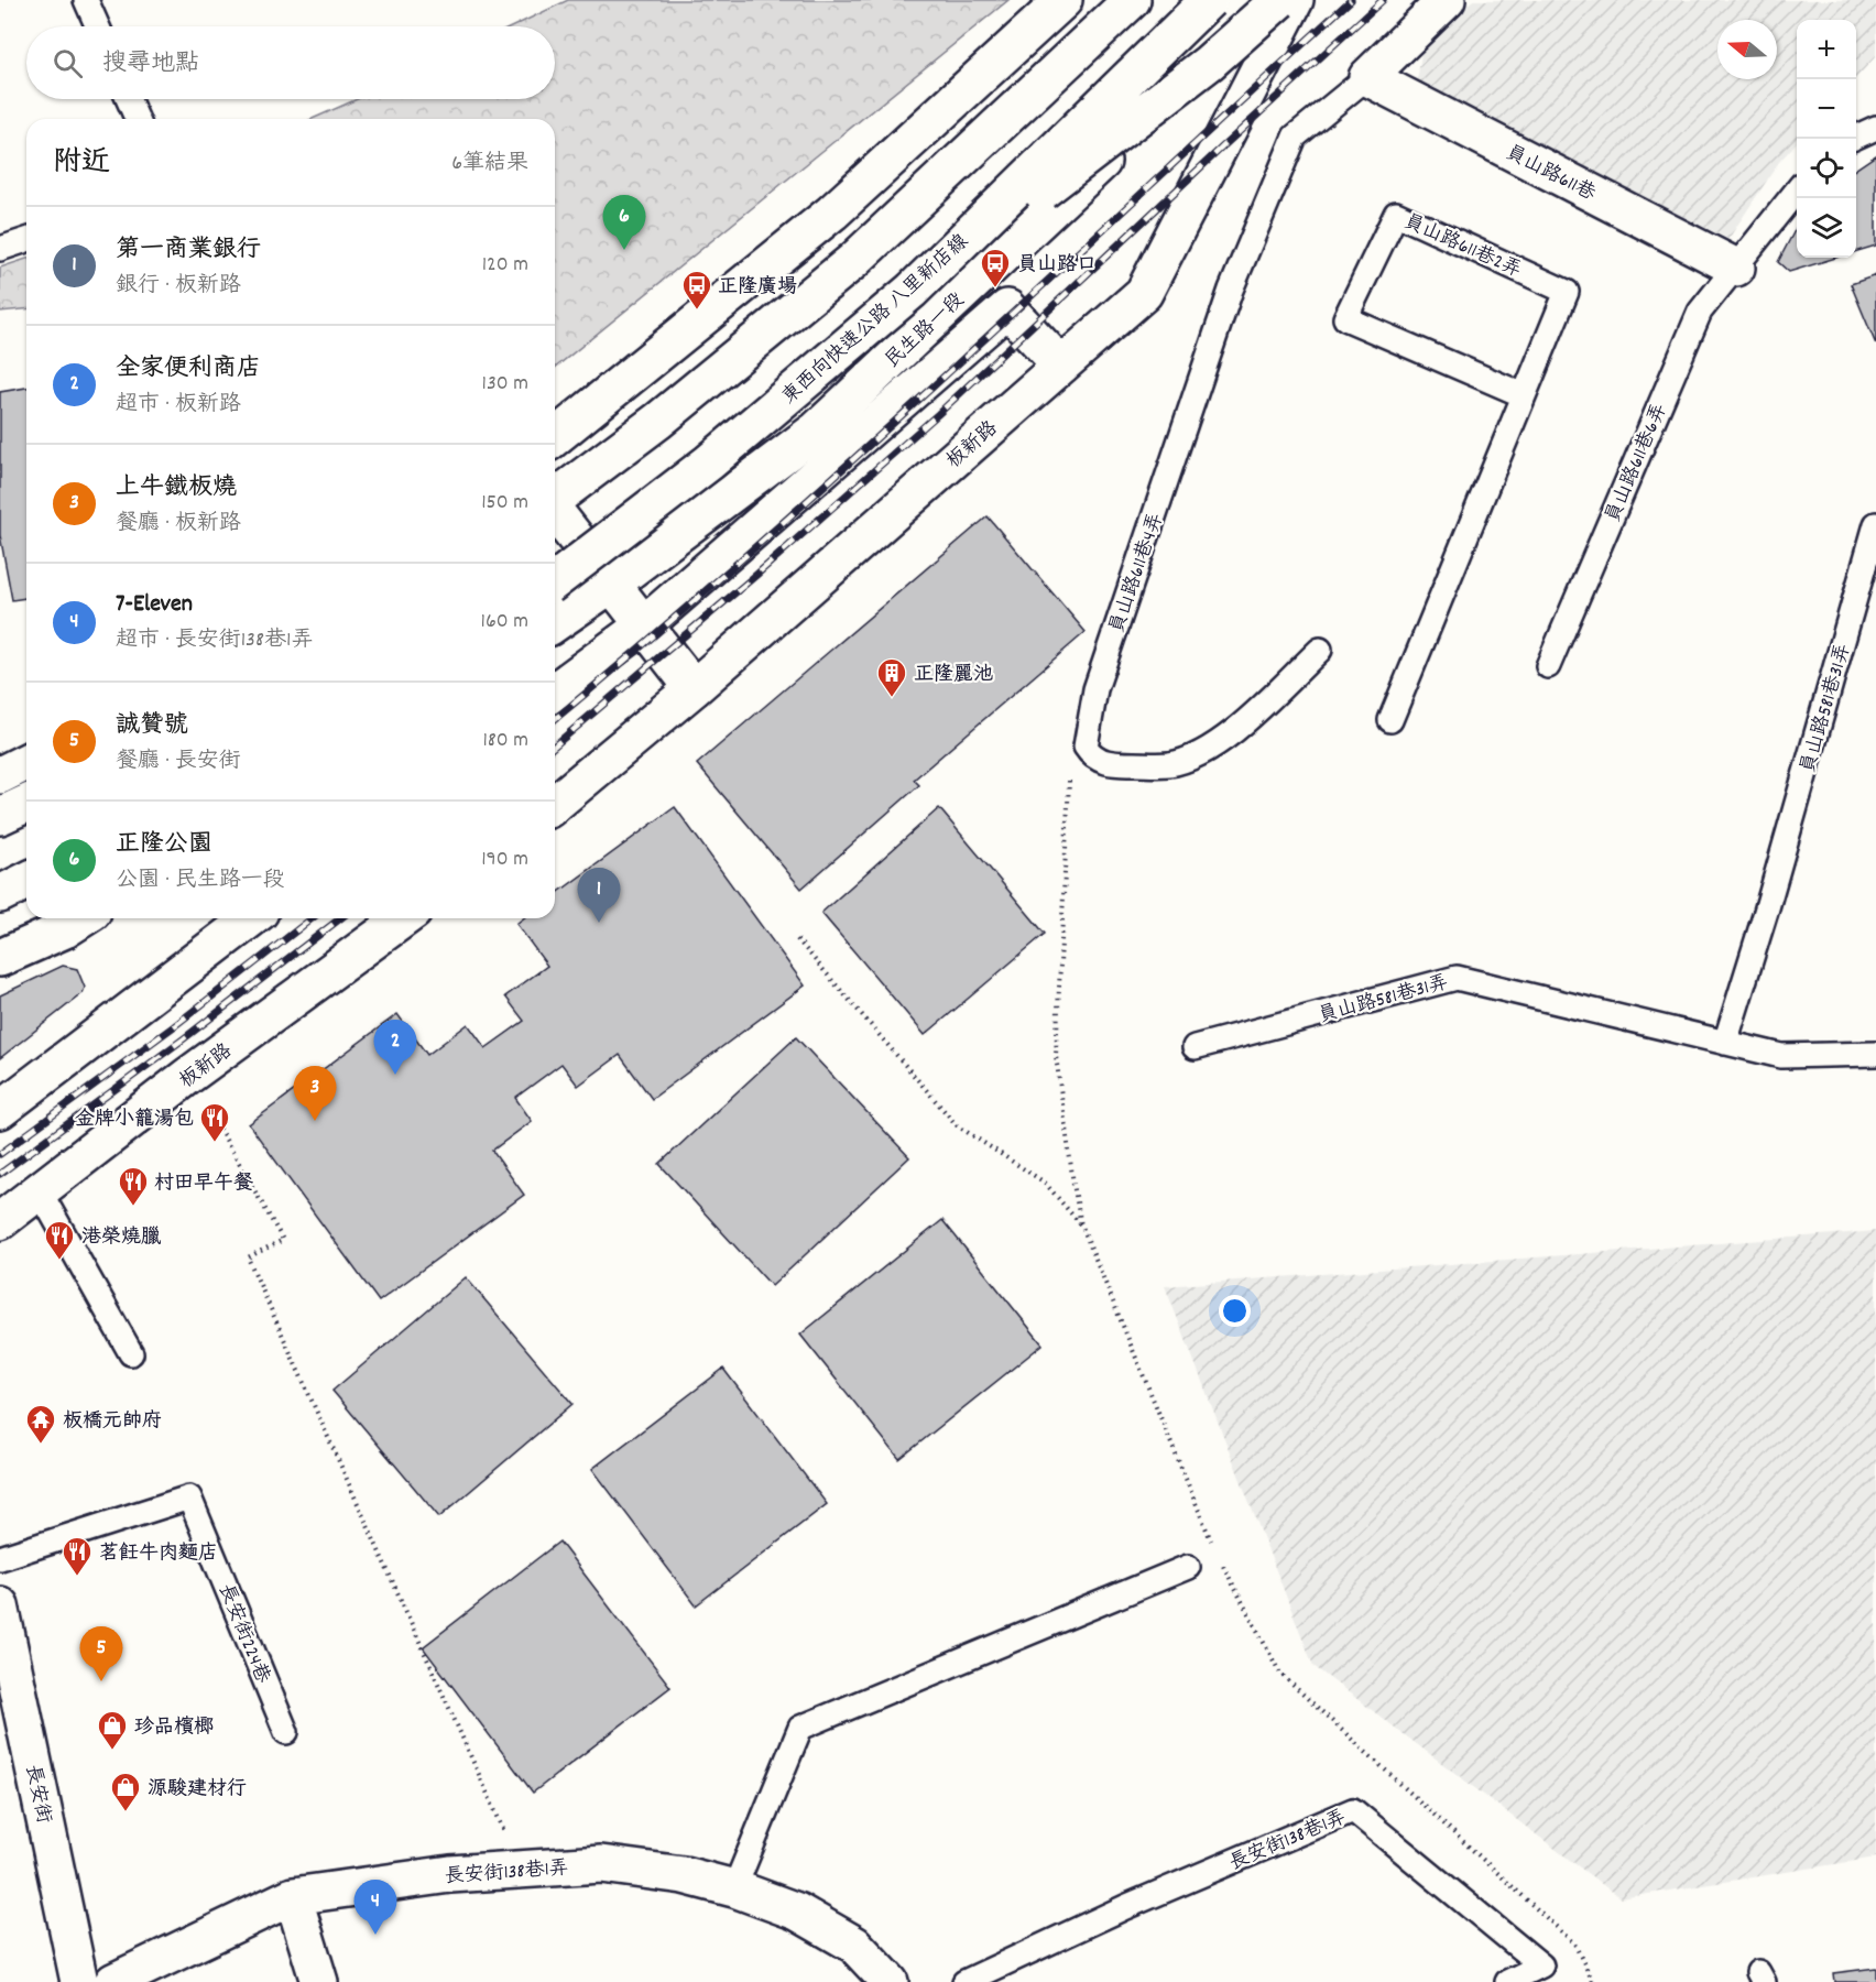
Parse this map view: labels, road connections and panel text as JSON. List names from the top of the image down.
{
  "streets": {
    "main road": [
      "員山路611巷",
      "東西向快速公路 八里新店線",
      "民生路一段",
      "板新路",
      "長安街",
      "長安街138巷1弄"
    ],
    "lane": [
      "員山路611巷2弄",
      "員山路611巷6弄",
      "員山路611巷4弄",
      "員山路581巷31弄",
      "長安街224巷"
    ]
  },
  "crossings": [
    ["員山路611巷", "員山路611巷6弄"],
    ["員山路611巷", "員山路611巷4弄"]
  ],
  "places": {
    "bus stop": ["員山路口", "正隆廣場"],
    "building": ["正隆麗池"],
    "restaurant": [
      "金牌小籠湯包",
      "村田早午餐",
      "港榮燒臘",
      "茗飪牛肉麵店"
    ],
    "temple": ["板橋元帥府"],
    "shop": ["珍品檳榔", "源駿建材行"]
  },
  "north": "left",
  "page": {
    "map_buttons": ["+", "−"],
    "search": "搜尋地點",
    "heading": ["附近", "6筆結果"],
    "pins": [
      "6",
      "1",
      "2",
      "3",
      "5",
      "4"
    ],
    "list": [
      {
        "mark": "1",
        "name": "第一商業銀行",
        "note": "銀行 · 板新路",
        "value": "120 m"
      },
      {
        "mark": "2",
        "name": "全家便利商店",
        "note": "超市 · 板新路",
        "value": "130 m"
      },
      {
        "mark": "3",
        "name": "上牛鐵板燒",
        "note": "餐廳 · 板新路",
        "value": "150 m"
      },
      {
        "mark": "4",
        "name": "7-Eleven",
        "note": "超市 · 長安街138巷1弄",
        "value": "160 m"
      },
      {
        "mark": "5",
        "name": "誠贊號",
        "note": "餐廳 · 長安街",
        "value": "180 m"
      },
      {
        "mark": "6",
        "name": "正隆公園",
        "note": "公園 · 民生路一段",
        "value": "190 m"
      }
    ]
  }
}
